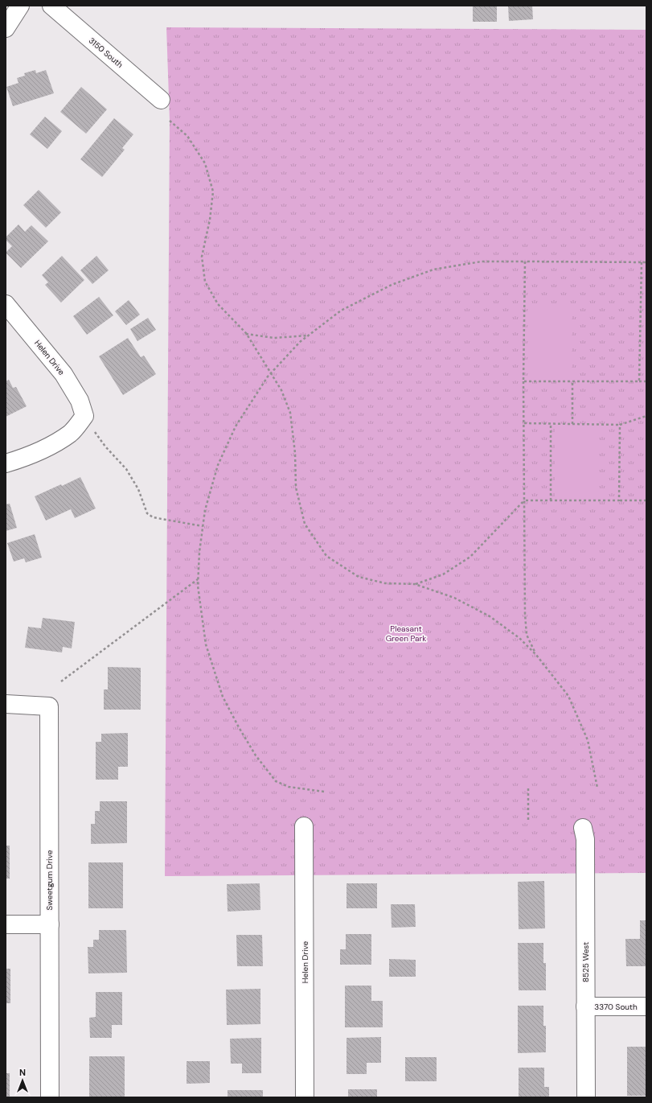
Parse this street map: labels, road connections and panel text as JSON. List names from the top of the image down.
{
  "streets": {
    "street": [
      "3150 South",
      "Helen Drive",
      "Sweetgum Drive",
      "8525 West",
      "3370 South"
    ]
  },
  "crossings": [
    ["8525 West", "3370 South"]
  ],
  "parks": ["Pleasant Green Park"],
  "north": "top"
}
